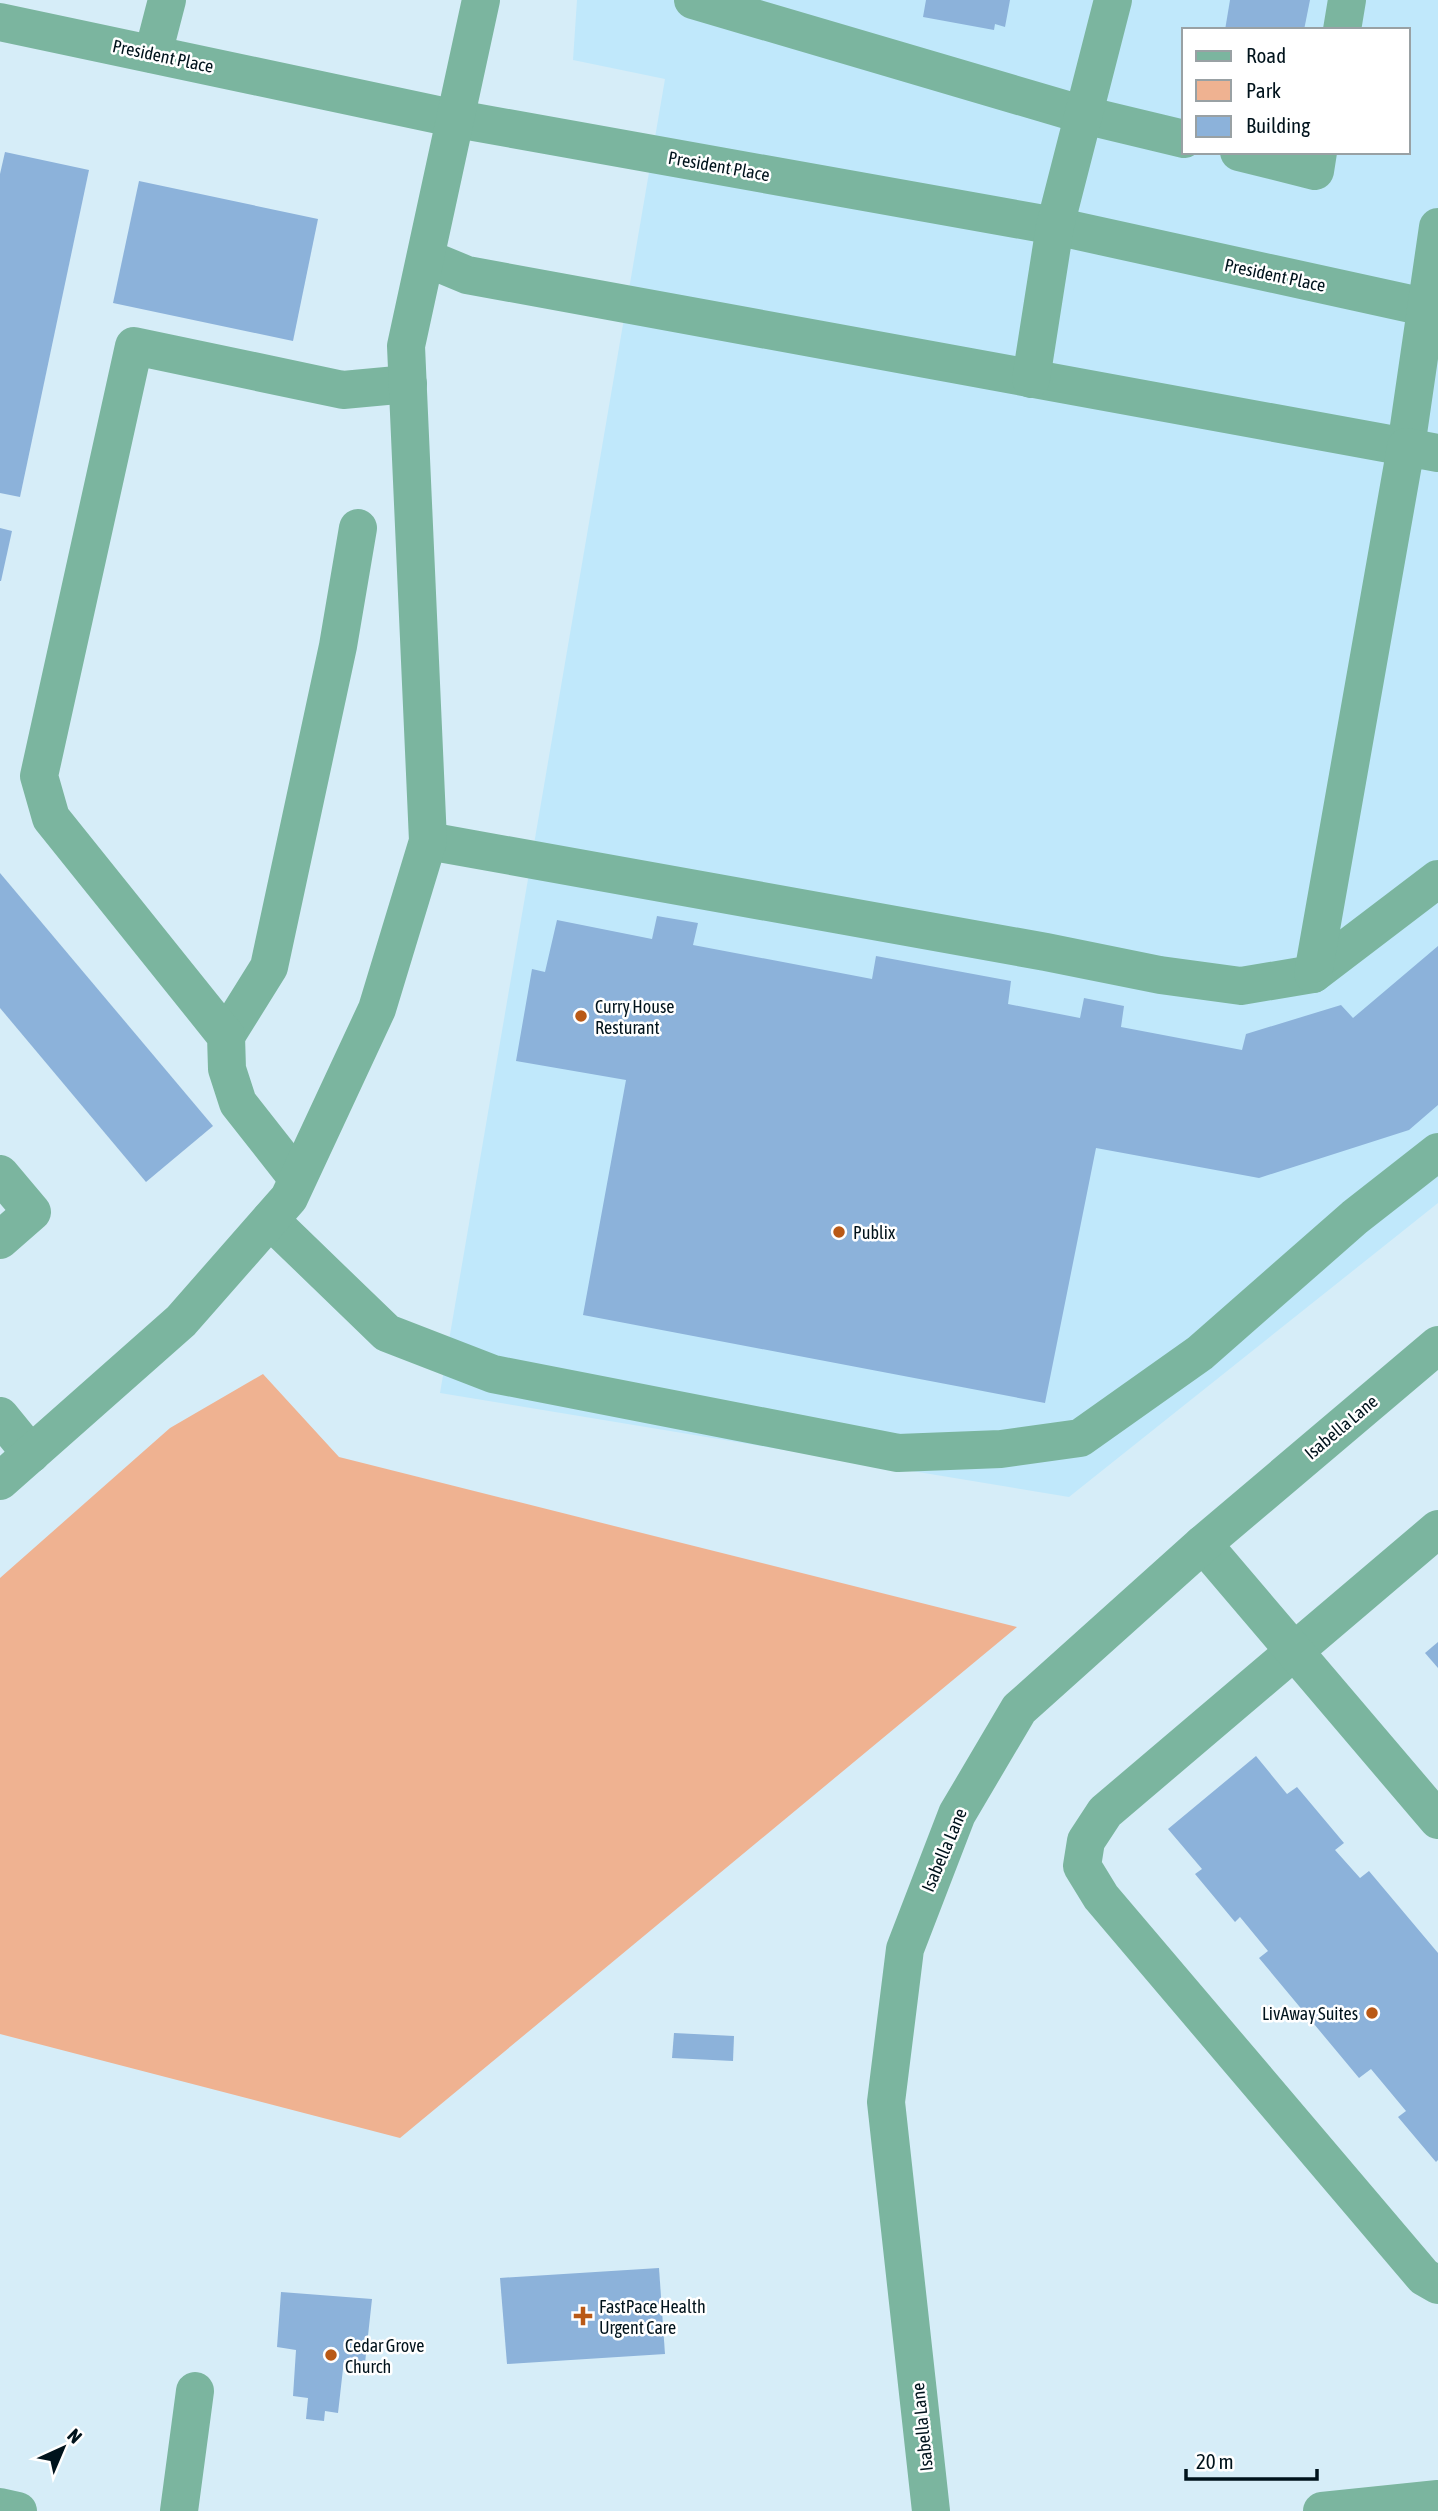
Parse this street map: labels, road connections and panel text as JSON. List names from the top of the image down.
{
  "streets": {
    "street": ["President Place", "Isabella Lane"]
  },
  "places": {
    "other": [
      "Curry House Resturant",
      "Publix",
      "LivAway Suites",
      "Cedar Grove Church"
    ],
    "health": ["FastPace Health Urgent Care"]
  },
  "legend": ["Road", "Park", "Building"],
  "scale_bar": "20 m",
  "north": "top right"
}
